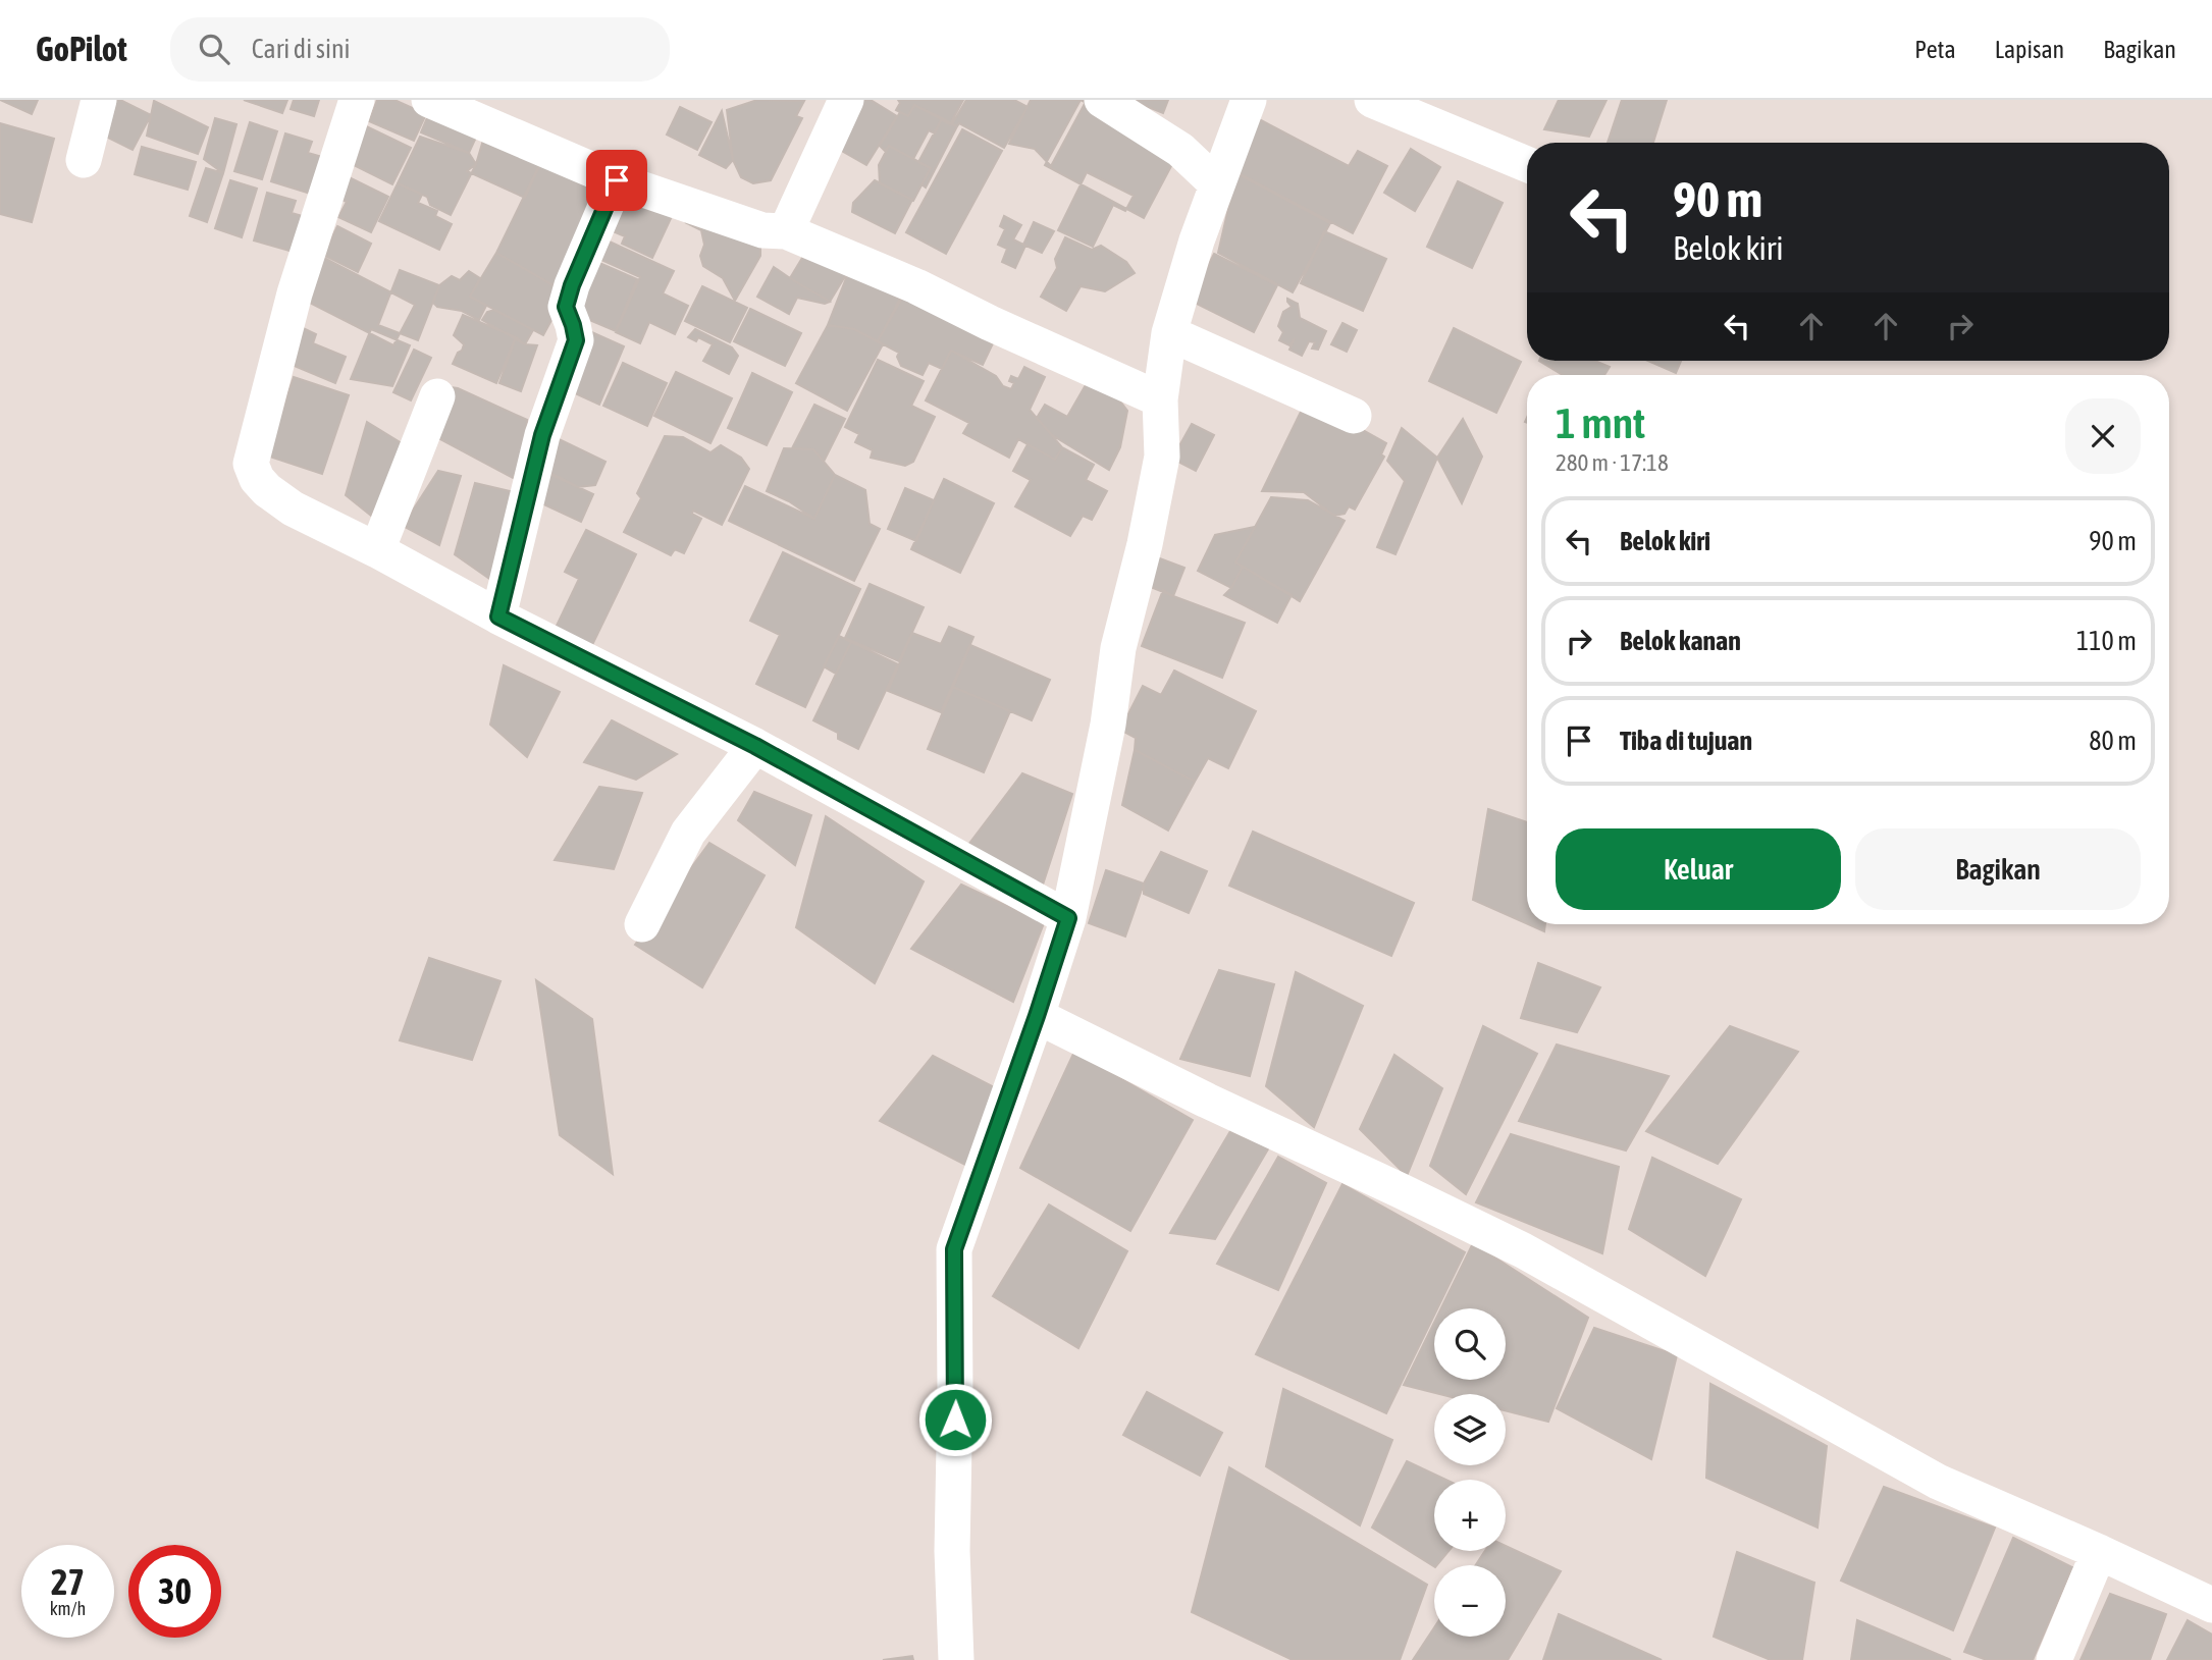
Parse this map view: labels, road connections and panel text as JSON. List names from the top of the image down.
{
  "page": {
    "header": "GoPilot",
    "search": "Cari di sini",
    "nav": ["Peta", "Lapisan", "Bagikan"],
    "turn": ["90 m", "Belok kiri"],
    "heading": ["1 mnt", "280 m · 17:18"],
    "list": [
      {
        "name": "Belok kiri",
        "value": "90 m"
      },
      {
        "name": "Belok kanan",
        "value": "110 m"
      },
      {
        "name": "Tiba di tujuan",
        "value": "80 m"
      }
    ],
    "buttons": ["Keluar", "Bagikan"],
    "map_buttons": ["+", "−"],
    "speed": "27 km/h",
    "limit": "30"
  }
}
